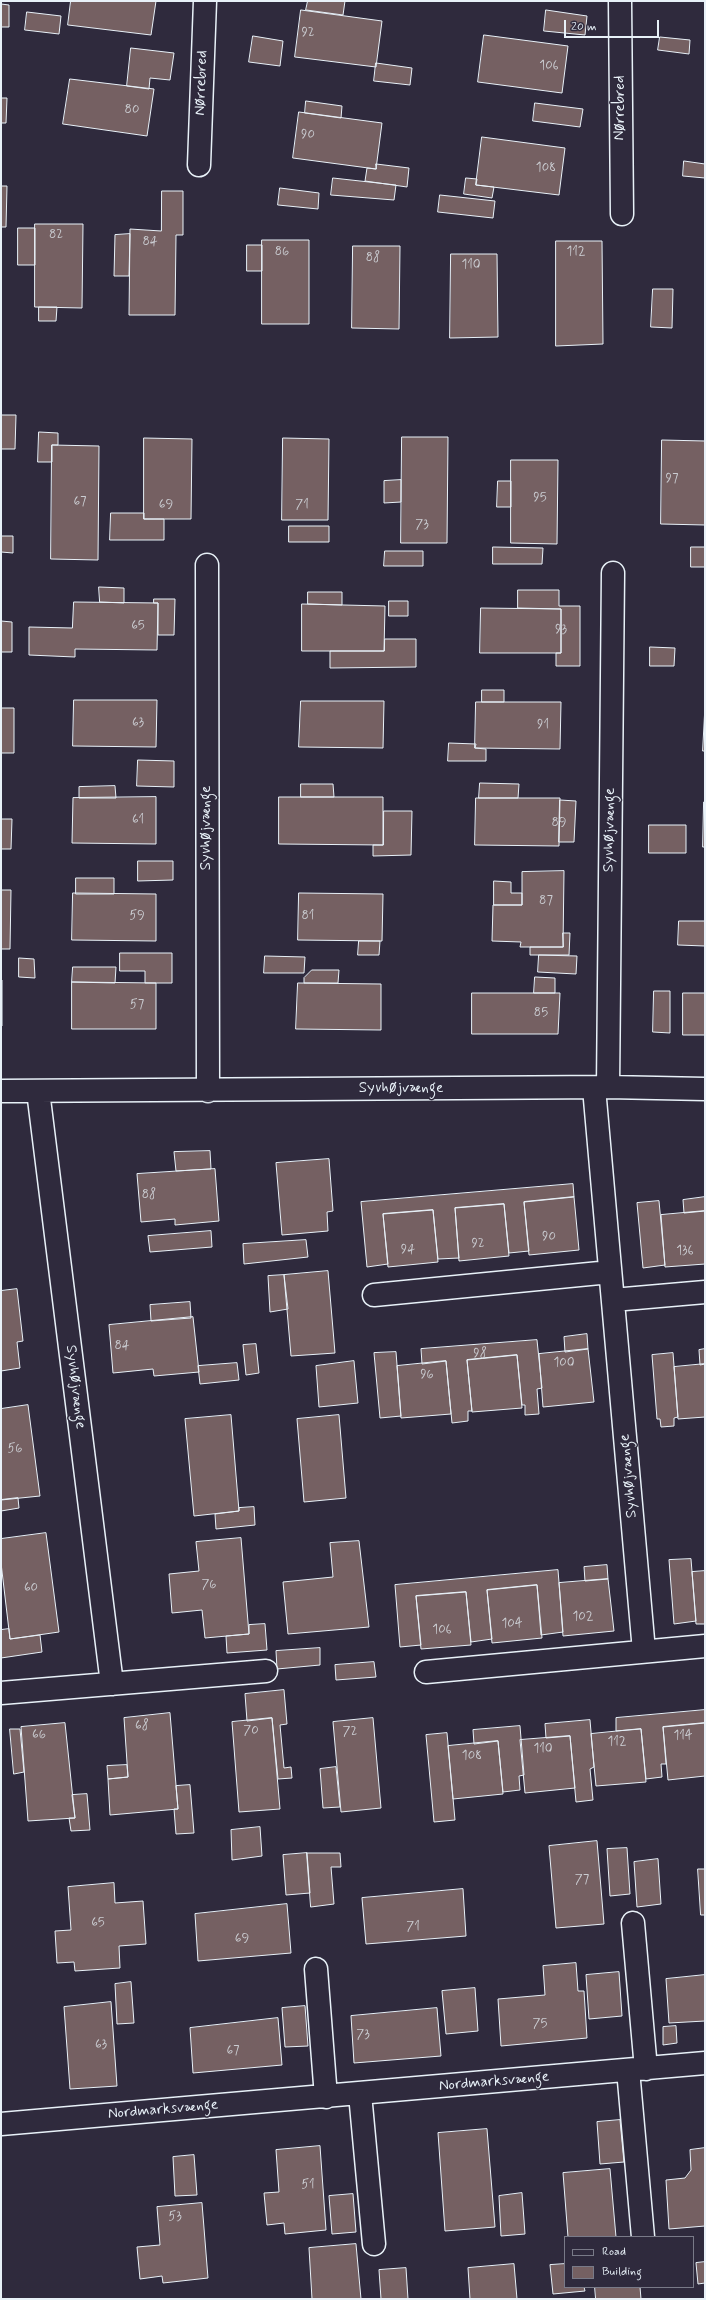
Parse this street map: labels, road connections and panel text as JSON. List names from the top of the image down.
{
  "streets": {
    "street": ["Nørrebred", "Syvhøjvænge", "Nordmarksvænge"]
  },
  "house_numbers": [
    "92",
    "106",
    "80",
    "90",
    "108",
    "82",
    "84",
    "86",
    "112",
    "88",
    "110",
    "97",
    "95",
    "67",
    "69",
    "71",
    "73",
    "65",
    "93",
    "63",
    "91",
    "61",
    "89",
    "87",
    "59",
    "81",
    "57",
    "85",
    "88",
    "90",
    "92",
    "94",
    "136",
    "84",
    "98",
    "100",
    "96",
    "56",
    "76",
    "60",
    "102",
    "104",
    "106",
    "68",
    "70",
    "72",
    "66",
    "114",
    "112",
    "110",
    "108",
    "77",
    "65",
    "71",
    "69",
    "75",
    "73",
    "63",
    "67",
    "51",
    "53"
  ],
  "legend": ["Road", "Building"],
  "scale_bar": "20 m"
}
